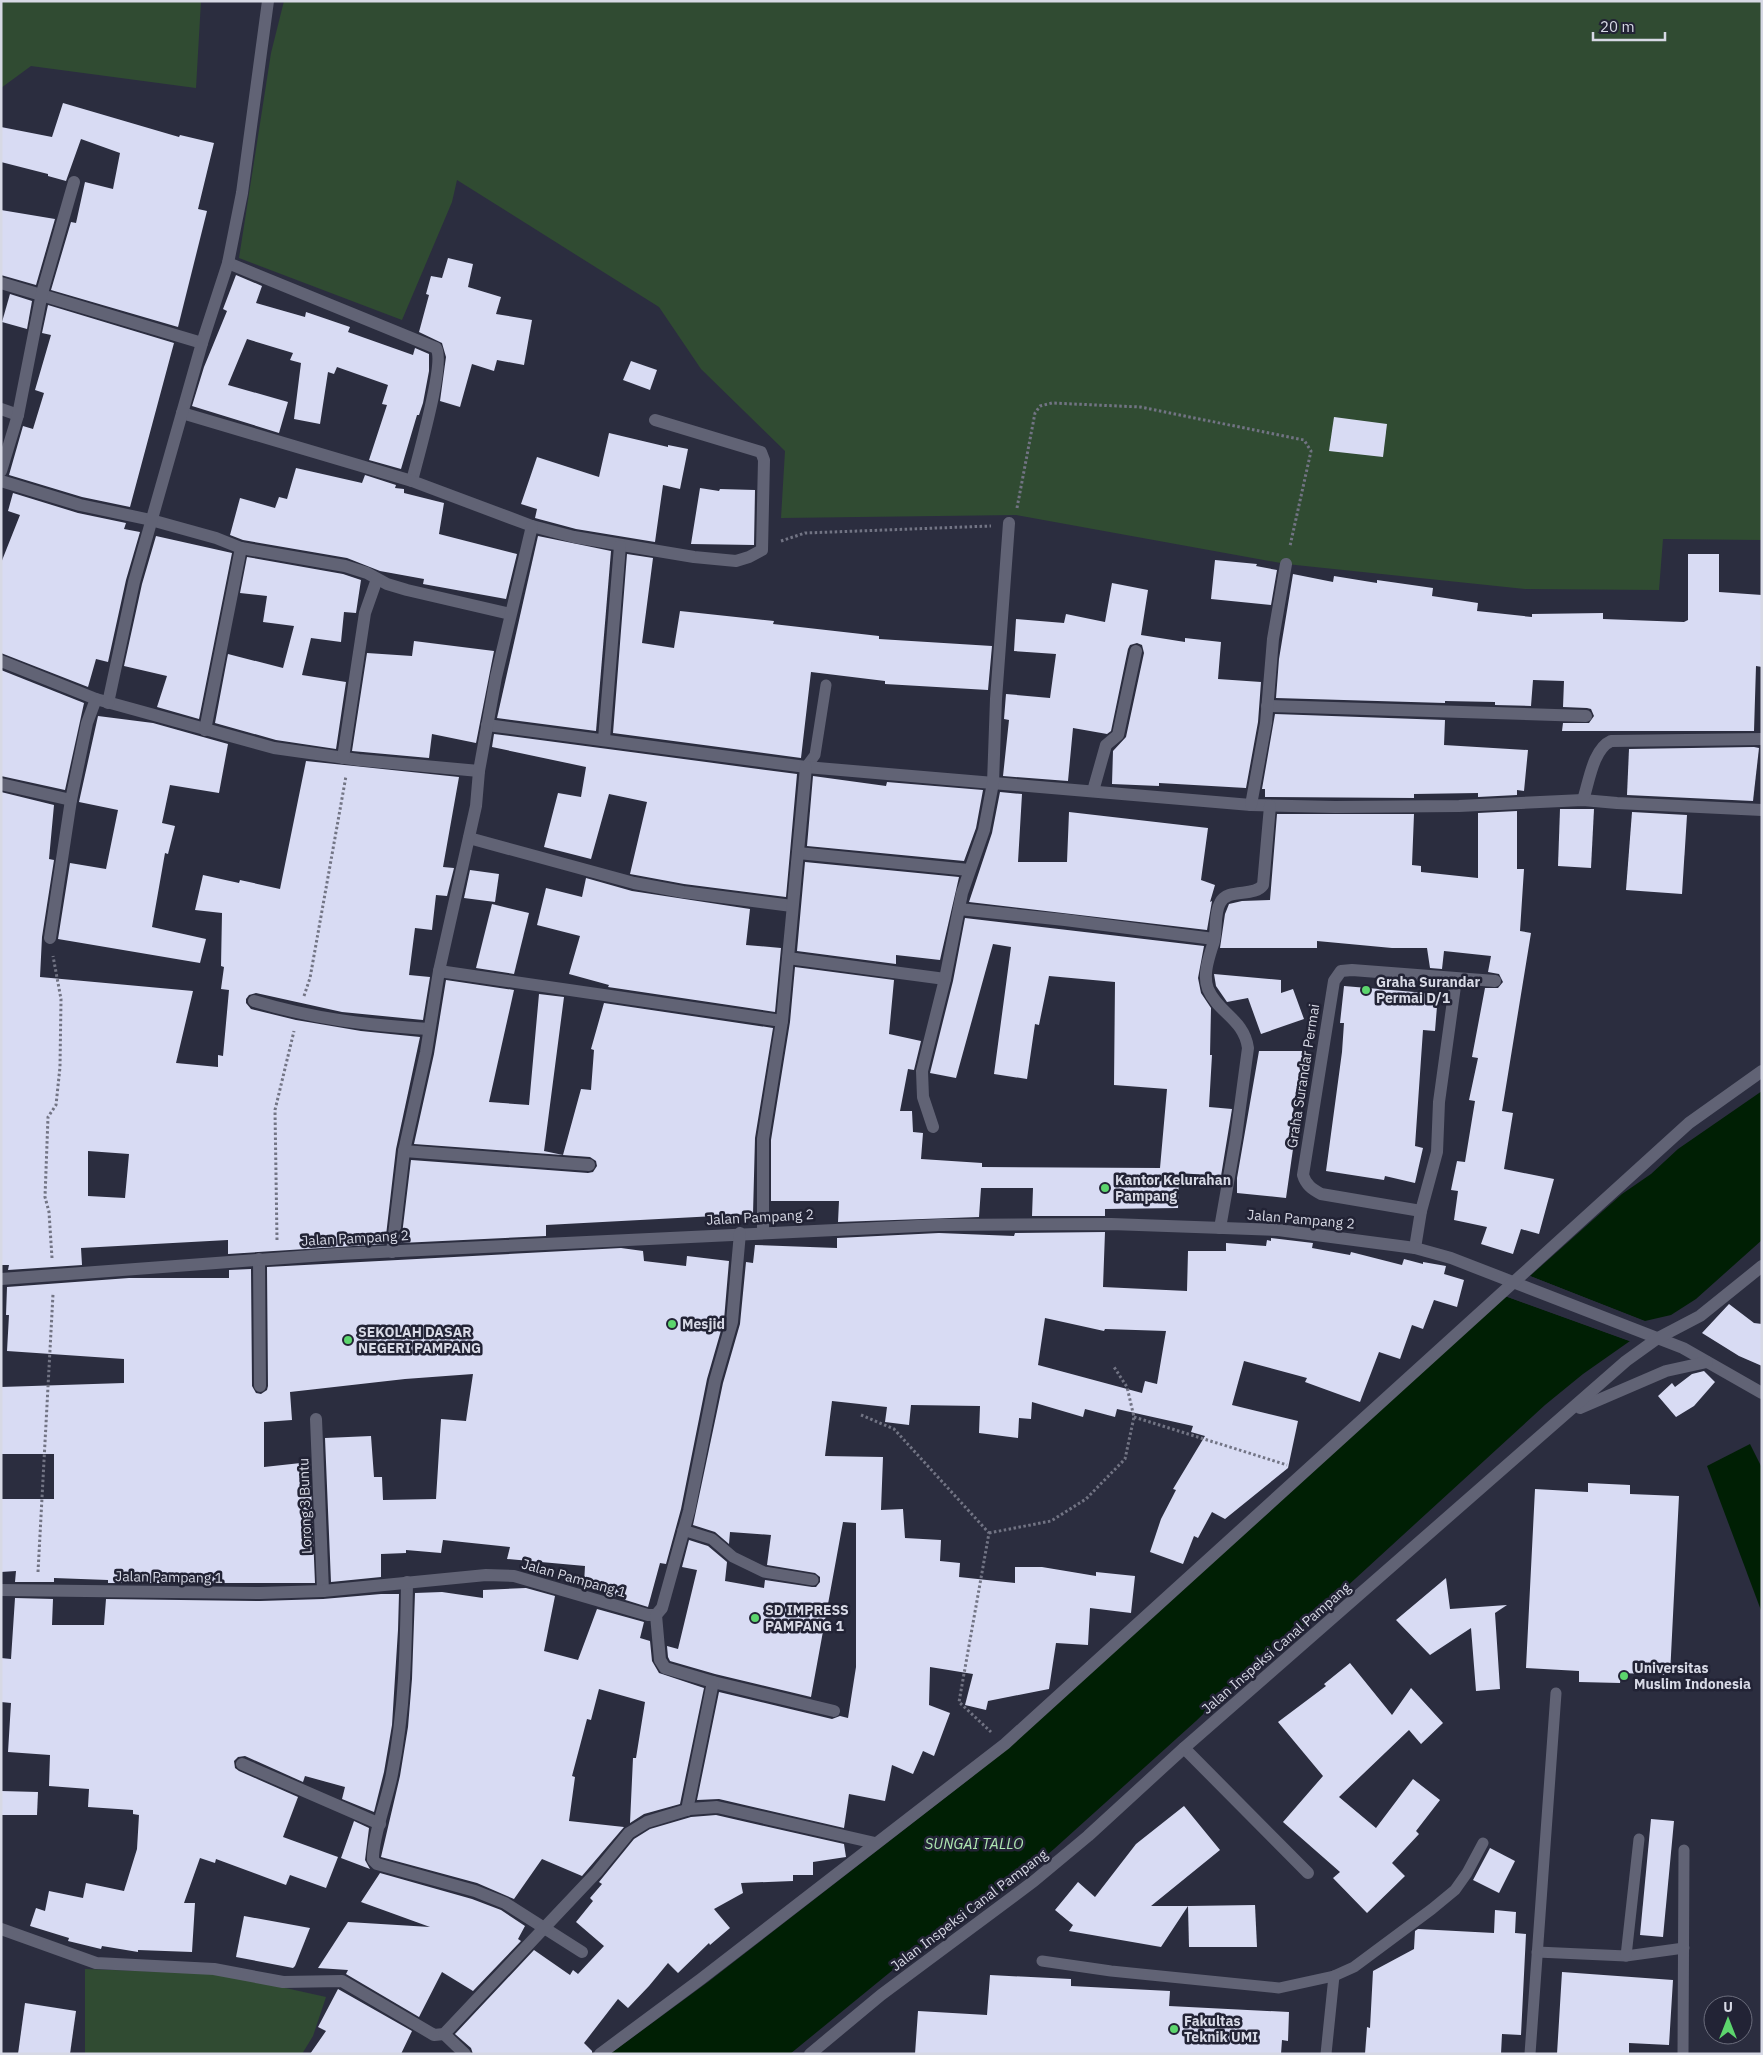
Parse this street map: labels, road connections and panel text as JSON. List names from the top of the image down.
{
  "streets": {
    "street": [
      "Graha Surandar Permai",
      "Jalan Pampang 2",
      "Lorong 3 Buntu",
      "Jalan Pampang 1",
      "Jalan Inspeksi Canal Pampang"
    ]
  },
  "crossings": [
    ["Jalan Pampang 2", "Jalan Inspeksi Canal Pampang"],
    ["Lorong 3 Buntu", "Jalan Pampang 1"]
  ],
  "water": ["SUNGAI TALLO"],
  "places": [
    "Graha Surandar Permai D/1",
    "Kantor Kelurahan Pampang",
    "Mesjid",
    "SEKOLAH DASAR NEGERI PAMPANG",
    "SD IMPRESS PAMPANG 1",
    "Universitas Muslim Indonesia",
    "Fakultas Teknik UMI"
  ],
  "scale_bar": "20 m",
  "north": "top"
}
